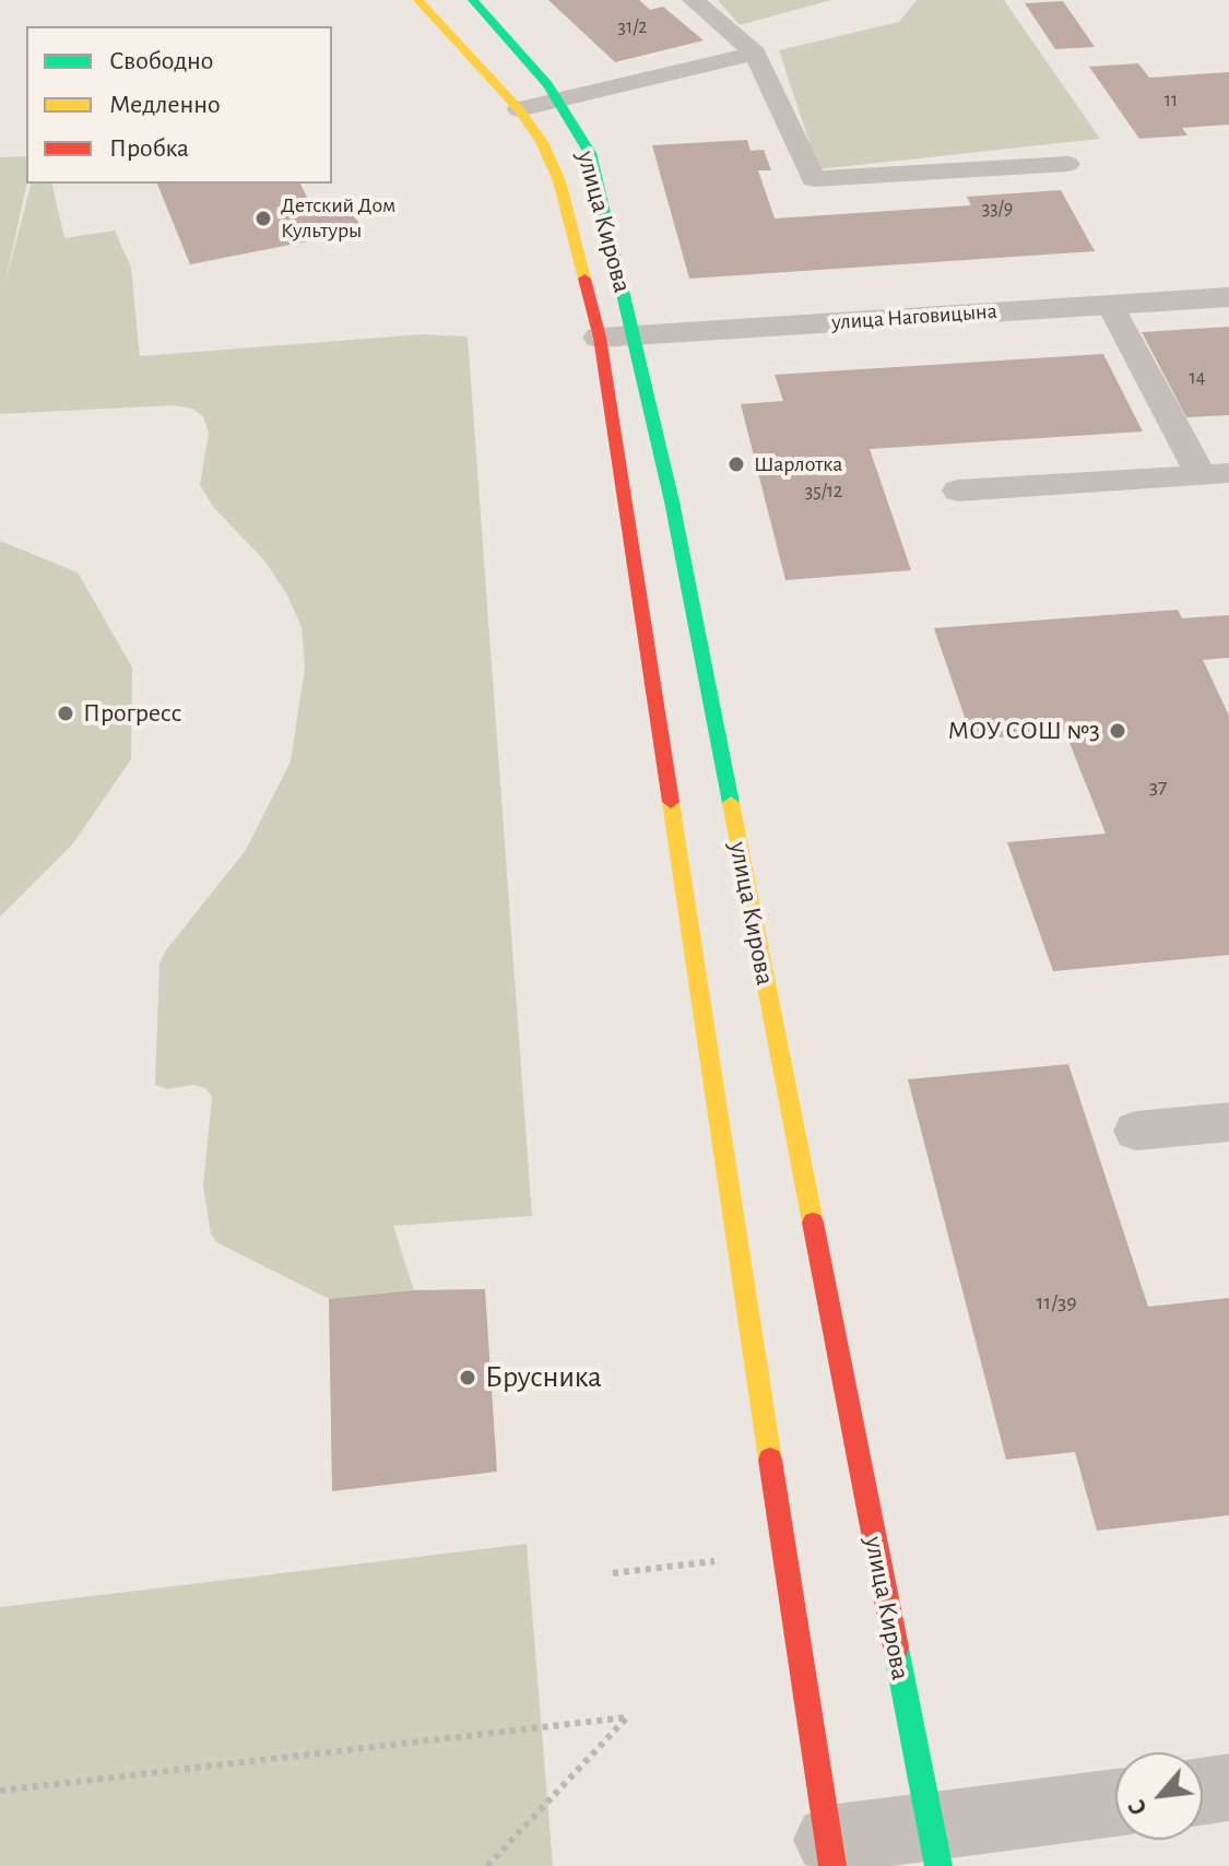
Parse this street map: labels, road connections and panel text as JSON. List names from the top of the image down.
{
  "streets": {
    "main road": ["улица Кирова"],
    "street": ["улица Наговицына"]
  },
  "crossings": [
    ["улица Кирова", "улица Наговицына"]
  ],
  "places": [
    "Детский Дом Культуры",
    "Шарлотка",
    "Прогресс",
    "МОУ СОШ №3",
    "Брусника"
  ],
  "house_numbers": [
    "31/2",
    "11",
    "33/9",
    "14",
    "35/12",
    "37",
    "11/39"
  ],
  "legend": ["Свободно", "Медленно", "Пробка"],
  "north": "bottom left"
}
